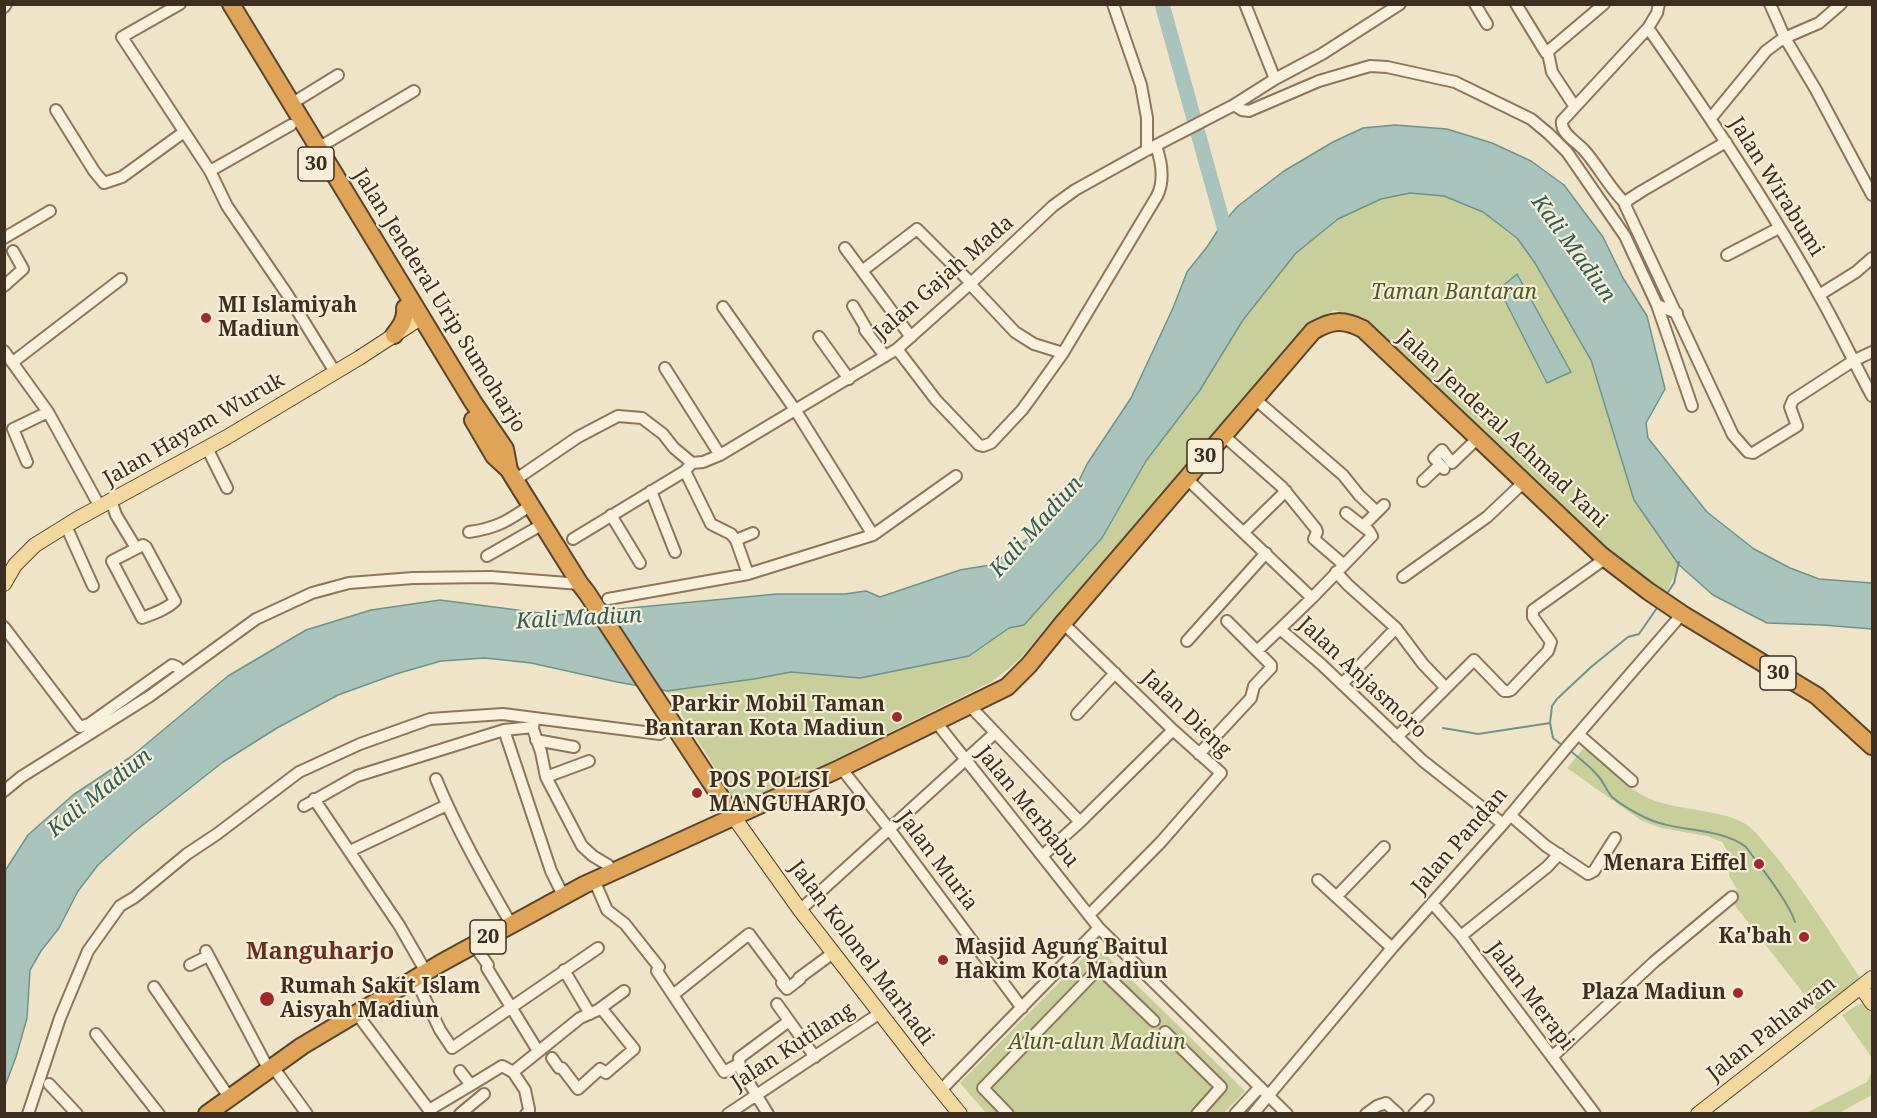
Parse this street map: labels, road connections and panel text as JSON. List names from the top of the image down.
{
  "streets": {
    "highway": [
      "30",
      "Jalan Jenderal Urip Sumoharjo",
      "Jalan Jenderal Achmad Yani",
      "20"
    ],
    "main road": ["Jalan Hayam Wuruk", "Jalan Kolonel Marhadi", "Jalan Pahlawan"],
    "street": [
      "Jalan Wirabumi",
      "Jalan Gajah Mada",
      "Jalan Anjasmoro",
      "Jalan Dieng",
      "Jalan Merbabu",
      "Jalan Pandan",
      "Jalan Muria",
      "Jalan Merapi",
      "Jalan Kutilang"
    ]
  },
  "crossings": [
    ["Jalan Jenderal Urip Sumoharjo", "Jalan Jenderal Achmad Yani"],
    ["Jalan Jenderal Urip Sumoharjo", "20"],
    ["Jalan Jenderal Urip Sumoharjo", "Jalan Kolonel Marhadi"],
    ["Jalan Jenderal Achmad Yani", "Jalan Anjasmoro"],
    ["Jalan Jenderal Achmad Yani", "Jalan Dieng"],
    ["Jalan Jenderal Achmad Yani", "Jalan Merbabu"],
    ["Jalan Jenderal Achmad Yani", "Jalan Pandan"],
    ["Jalan Jenderal Achmad Yani", "Jalan Muria"],
    ["Jalan Jenderal Achmad Yani", "20"],
    ["Jalan Jenderal Achmad Yani", "Jalan Kolonel Marhadi"],
    ["Jalan Anjasmoro", "Jalan Pandan"],
    ["Jalan Dieng", "Jalan Merbabu"],
    ["Jalan Merbabu", "Jalan Pandan"],
    ["Jalan Pandan", "Jalan Merapi"],
    ["20", "Jalan Kolonel Marhadi"],
    ["Jalan Kolonel Marhadi", "Jalan Kutilang"]
  ],
  "districts": ["Manguharjo"],
  "water": ["Kali Madiun"],
  "parks": ["Taman Bantaran", "Alun-alun Madiun"],
  "places": [
    "MI Islamiyah Madiun",
    "Parkir Mobil Taman Bantaran Kota Madiun",
    "POS POLISI MANGUHARJO",
    "Menara Eiffel",
    "Ka'bah",
    "Masjid Agung Baitul Hakim Kota Madiun",
    "Plaza Madiun",
    "Rumah Sakit Islam Aisyah Madiun"
  ]
}
